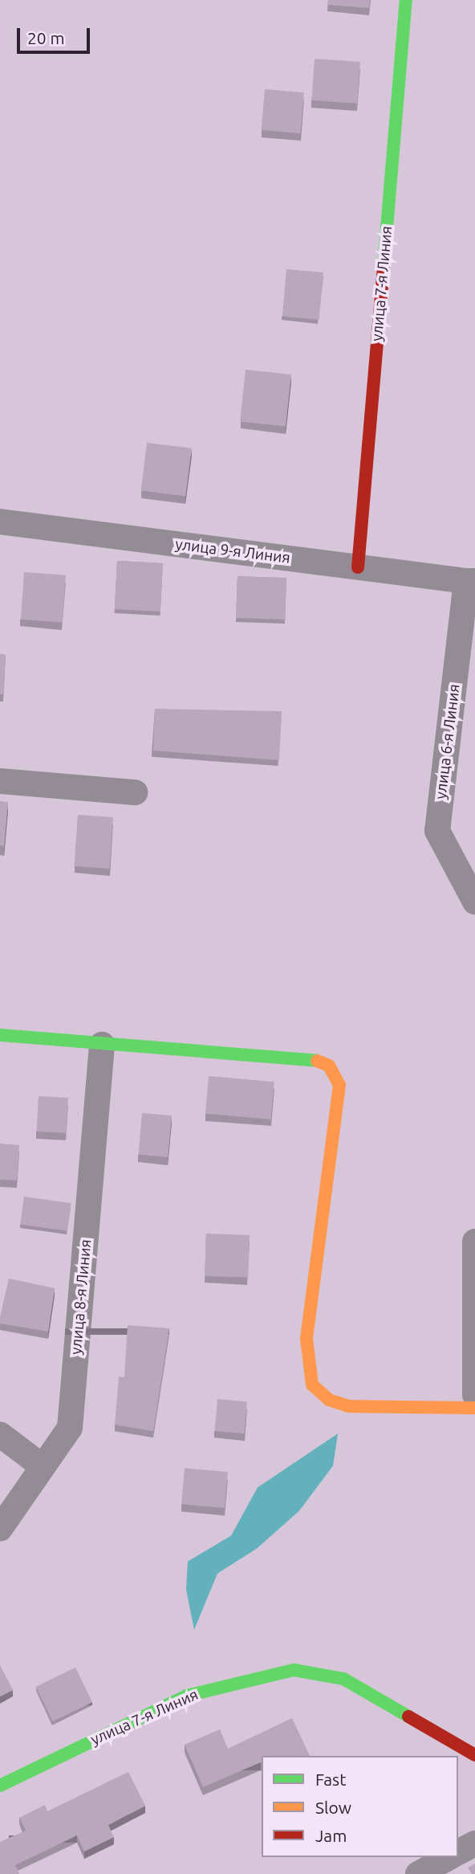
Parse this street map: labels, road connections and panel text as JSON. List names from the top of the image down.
{
  "streets": {
    "street": [
      "улица 7-я Линия",
      "улица 9-я Линия",
      "улица 6-я Линия",
      "улица 8-я Линия"
    ]
  },
  "crossings": [
    ["улица 7-я Линия", "улица 9-я Линия"],
    ["улица 9-я Линия", "улица 6-я Линия"]
  ],
  "legend": ["Fast", "Slow", "Jam"],
  "scale_bar": "20 m"
}
